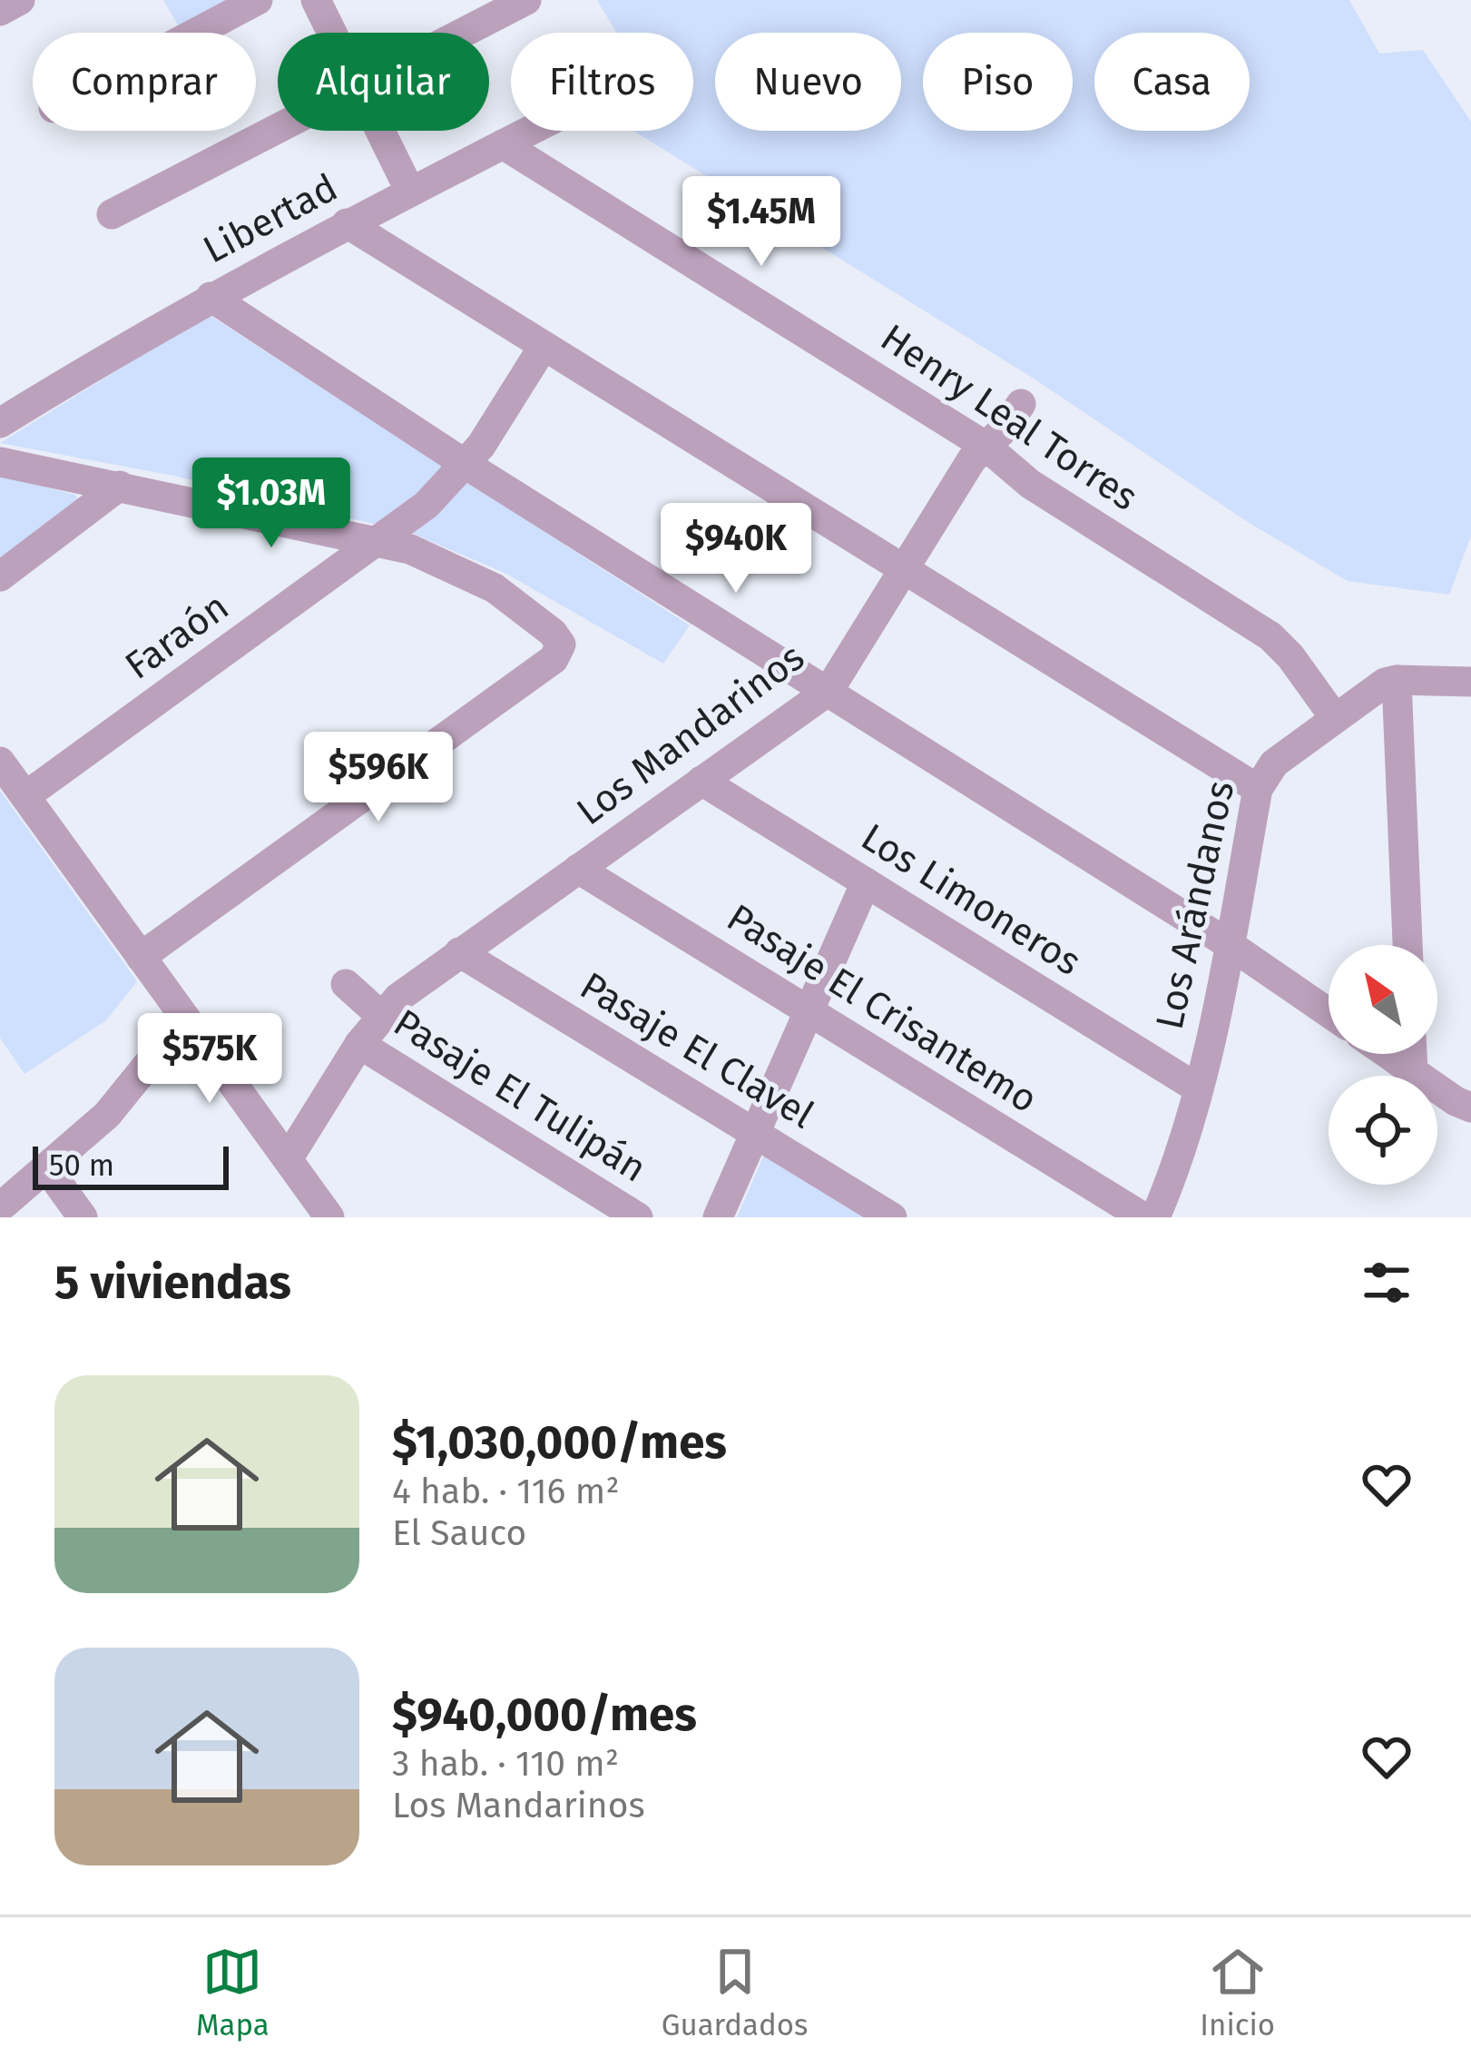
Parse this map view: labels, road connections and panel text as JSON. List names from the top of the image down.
{
  "streets": {
    "street": [
      "Libertad",
      "Henry Leal Torres",
      "Faraón",
      "Los Mandarinos",
      "Los Limoneros",
      "Los Arándanos",
      "Pasaje El Crisantemo",
      "Pasaje El Clavel",
      "Pasaje El Tulipán"
    ]
  },
  "crossings": [
    ["Libertad", "Henry Leal Torres"],
    ["Henry Leal Torres", "Los Mandarinos"],
    ["Henry Leal Torres", "Los Arándanos"],
    ["Los Mandarinos", "Los Limoneros"],
    ["Los Mandarinos", "Pasaje El Crisantemo"],
    ["Los Mandarinos", "Pasaje El Clavel"],
    ["Los Mandarinos", "Pasaje El Tulipán"],
    ["Los Limoneros", "Los Arándanos"]
  ],
  "scale_bar": "50 m",
  "north": "top left",
  "page": {
    "chip": [
      "Comprar",
      "Alquilar",
      "Filtros",
      "Nuevo",
      "Piso",
      "Casa"
    ],
    "price": [
      "$1.45M",
      "$1.03M",
      "$940K",
      "$596K",
      "$575K"
    ],
    "scale": "50 m",
    "heading": "5 viviendas",
    "list": [
      {
        "name": "$1,030,000/mes",
        "note": "4 hab. · 116 m² · El Sauco"
      },
      {
        "name": "$940,000/mes",
        "note": "3 hab. · 110 m² · Los Mandarinos"
      }
    ],
    "tabs": ["Mapa", "Guardados", "Inicio"]
  }
}
